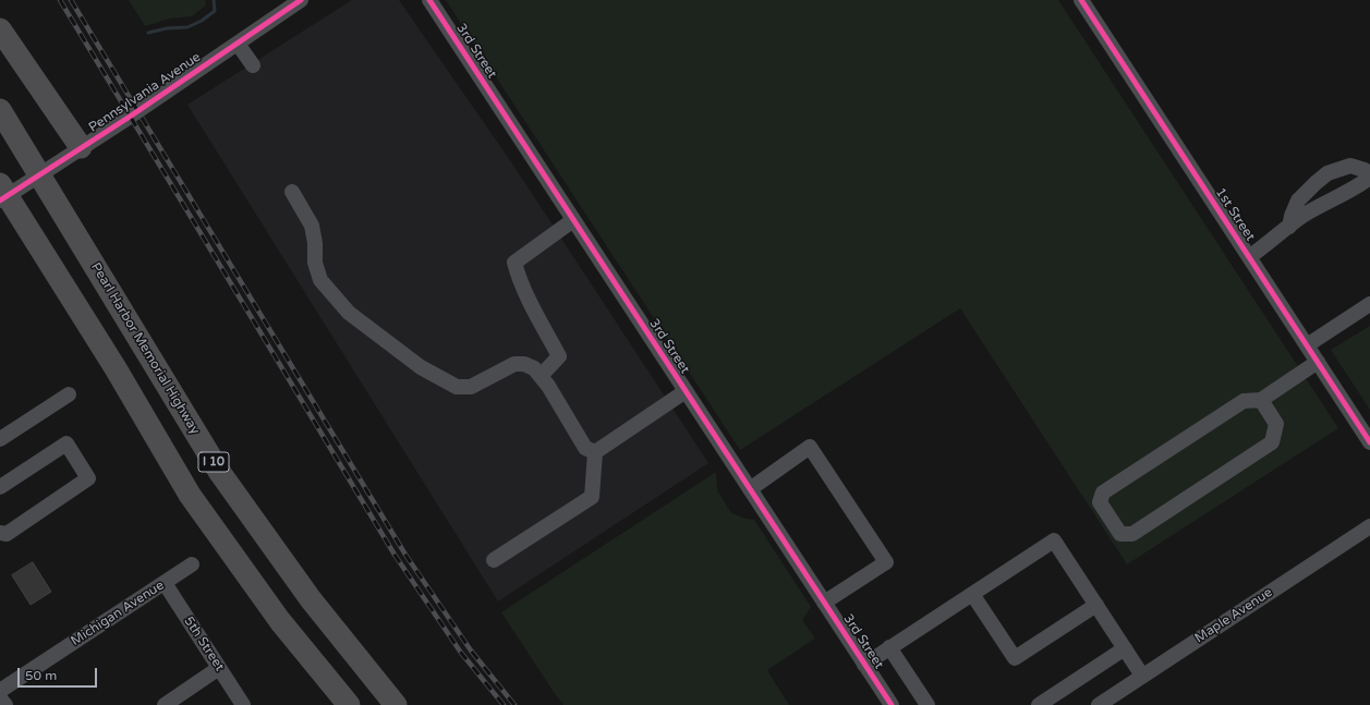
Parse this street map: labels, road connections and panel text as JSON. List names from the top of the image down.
{
  "streets": {
    "highway": ["Pearl Harbor Memorial Highway", "I 10"],
    "street": [
      "3rd Street",
      "Pennsylvania Avenue",
      "1st Street",
      "Michigan Avenue",
      "Maple Avenue",
      "5th Street"
    ]
  },
  "crossings": [
    ["Michigan Avenue", "5th Street"]
  ],
  "scale_bar": "50 m"
}
